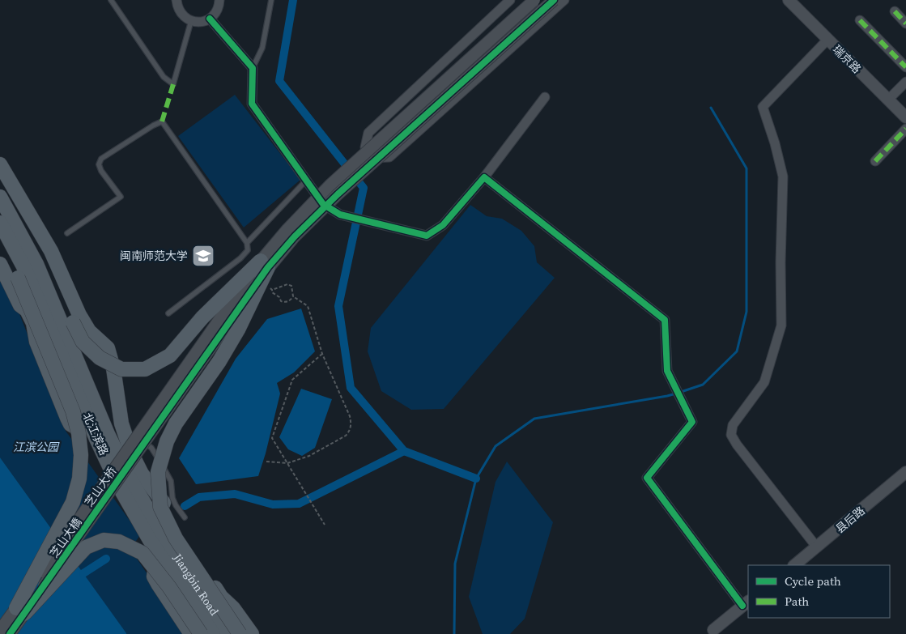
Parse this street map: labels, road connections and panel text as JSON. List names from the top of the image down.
{
  "streets": {
    "main road": ["北江滨路", "Jiangbin Road"],
    "street": ["瑞京路", "县后路", "芝山大橋"],
    "cycle path": ["芝山大桥"]
  },
  "parks": ["江滨公园"],
  "places": {
    "school or university": ["闽南师范大学"]
  },
  "legend": ["Cycle path", "Path"]
}
